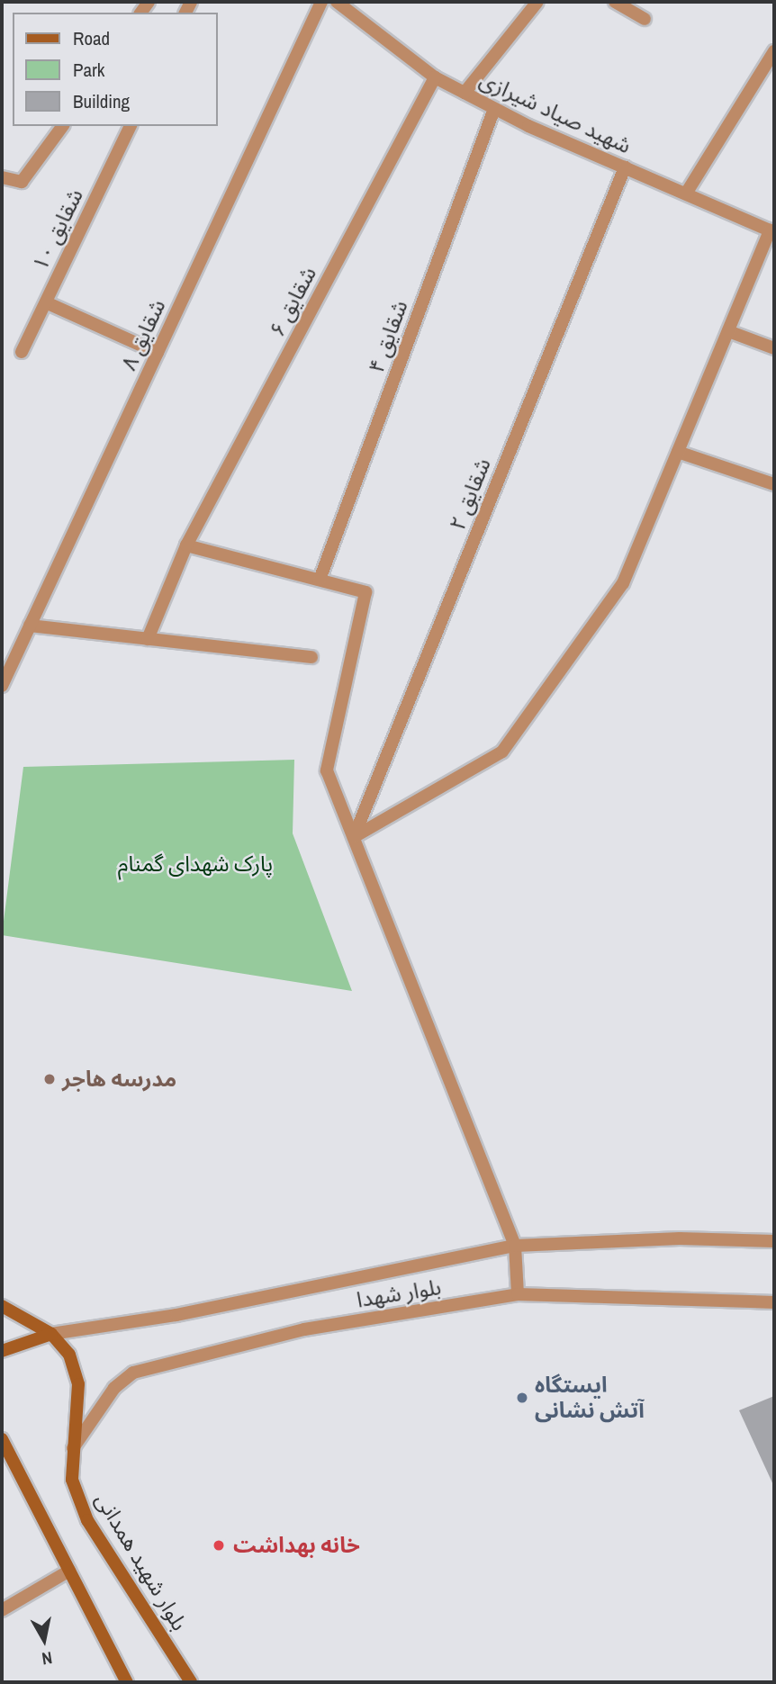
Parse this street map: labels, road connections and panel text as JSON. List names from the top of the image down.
{
  "streets": {
    "main road": ["بلوار شهید همدانی"],
    "street": [
      "شهید صیاد شیرازی",
      "شقایق ۱۰",
      "شقایق ۶",
      "شقایق ۸",
      "شقایق ۴",
      "شقایق ۲",
      "بلوار شهدا"
    ]
  },
  "crossings": [
    ["شهید صیاد شیرازی", "شقایق ۶"],
    ["شهید صیاد شیرازی", "شقایق ۴"],
    ["شهید صیاد شیرازی", "شقایق ۲"],
    ["بلوار شهدا", "بلوار شهید همدانی"]
  ],
  "parks": ["پارک شهدای گمنام"],
  "places": ["مدرسه هاجر", "ایستگاه آتش نشانی", "خانه بهداشت"],
  "legend": ["Road", "Park", "Building"],
  "north": "bottom"
}
